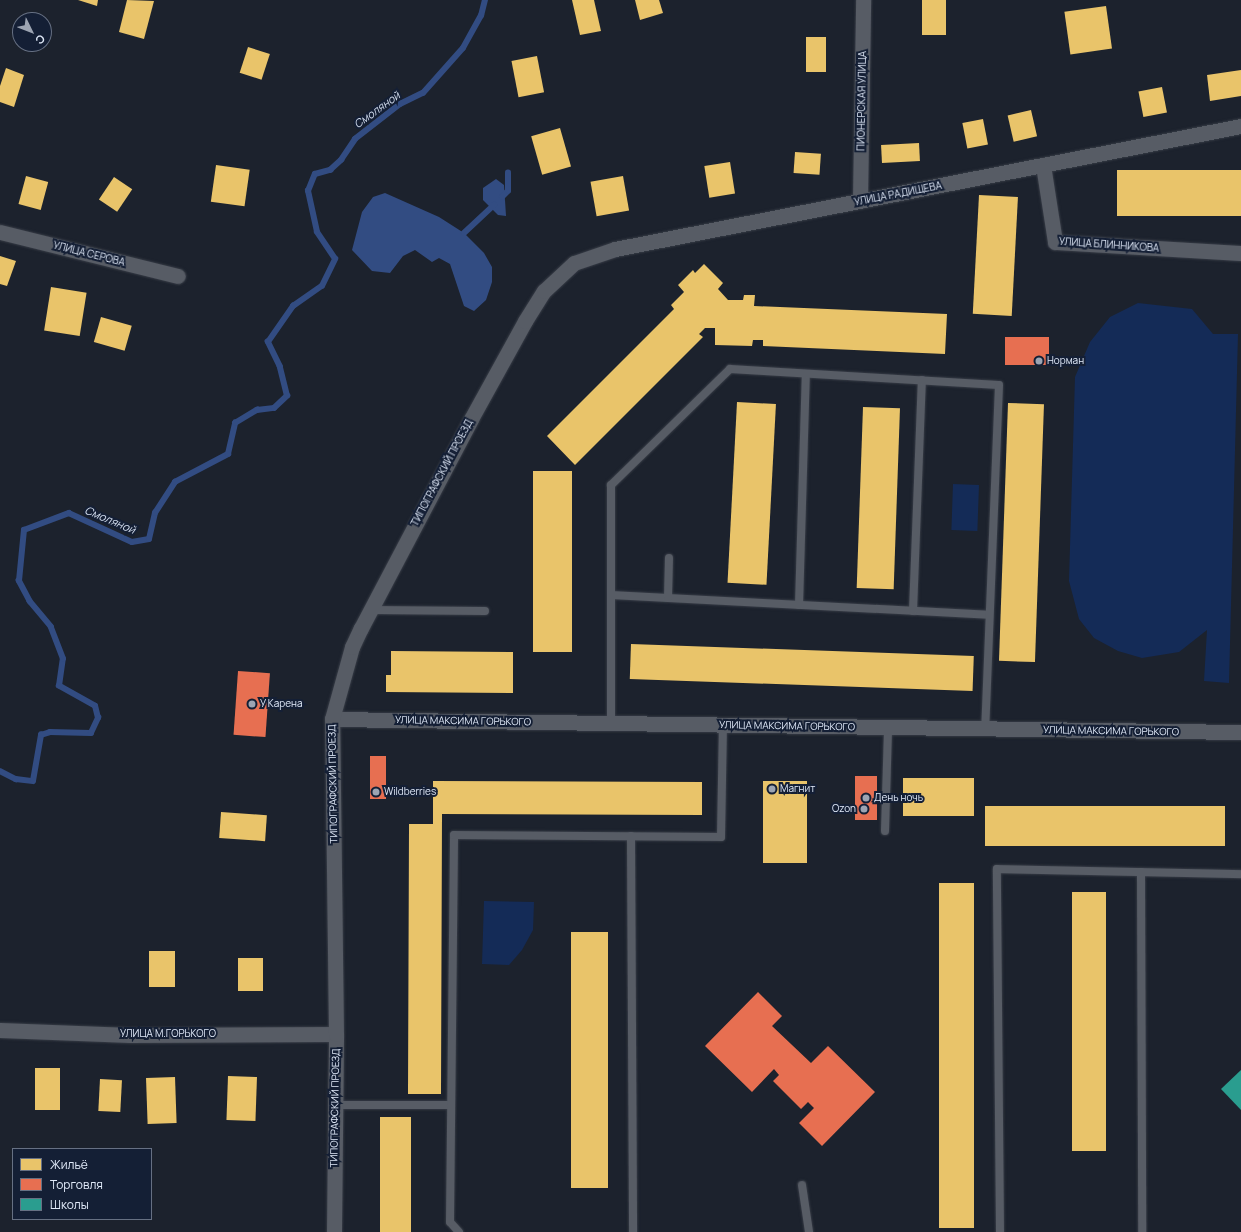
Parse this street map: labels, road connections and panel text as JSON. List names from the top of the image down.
{
  "streets": {
    "street": [
      "ПИОНЕРСКАЯ УЛИЦА",
      "УЛИЦА РАДИЩЕВА",
      "УЛИЦА БЛИННИКОВА",
      "УЛИЦА СЕРОВА",
      "ТИПОГРАФСКИЙ ПРОЕЗД",
      "УЛИЦА МАКСИМА ГОРЬКОГО",
      "УЛИЦА М.ГОРЬКОГО"
    ]
  },
  "crossings": [
    ["ПИОНЕРСКАЯ УЛИЦА", "УЛИЦА РАДИЩЕВА"],
    ["УЛИЦА РАДИЩЕВА", "УЛИЦА БЛИННИКОВА"],
    ["УЛИЦА РАДИЩЕВА", "ТИПОГРАФСКИЙ ПРОЕЗД"],
    ["ТИПОГРАФСКИЙ ПРОЕЗД", "УЛИЦА МАКСИМА ГОРЬКОГО"],
    ["ТИПОГРАФСКИЙ ПРОЕЗД", "УЛИЦА М.ГОРЬКОГО"]
  ],
  "water": ["Смоляной"],
  "places": [
    "Норман",
    "У Карена",
    "Магнит",
    "Wildberries",
    "День ночь",
    "Ozon"
  ],
  "legend": ["Жильё", "Торговля", "Школы"],
  "north": "bottom right"
}
